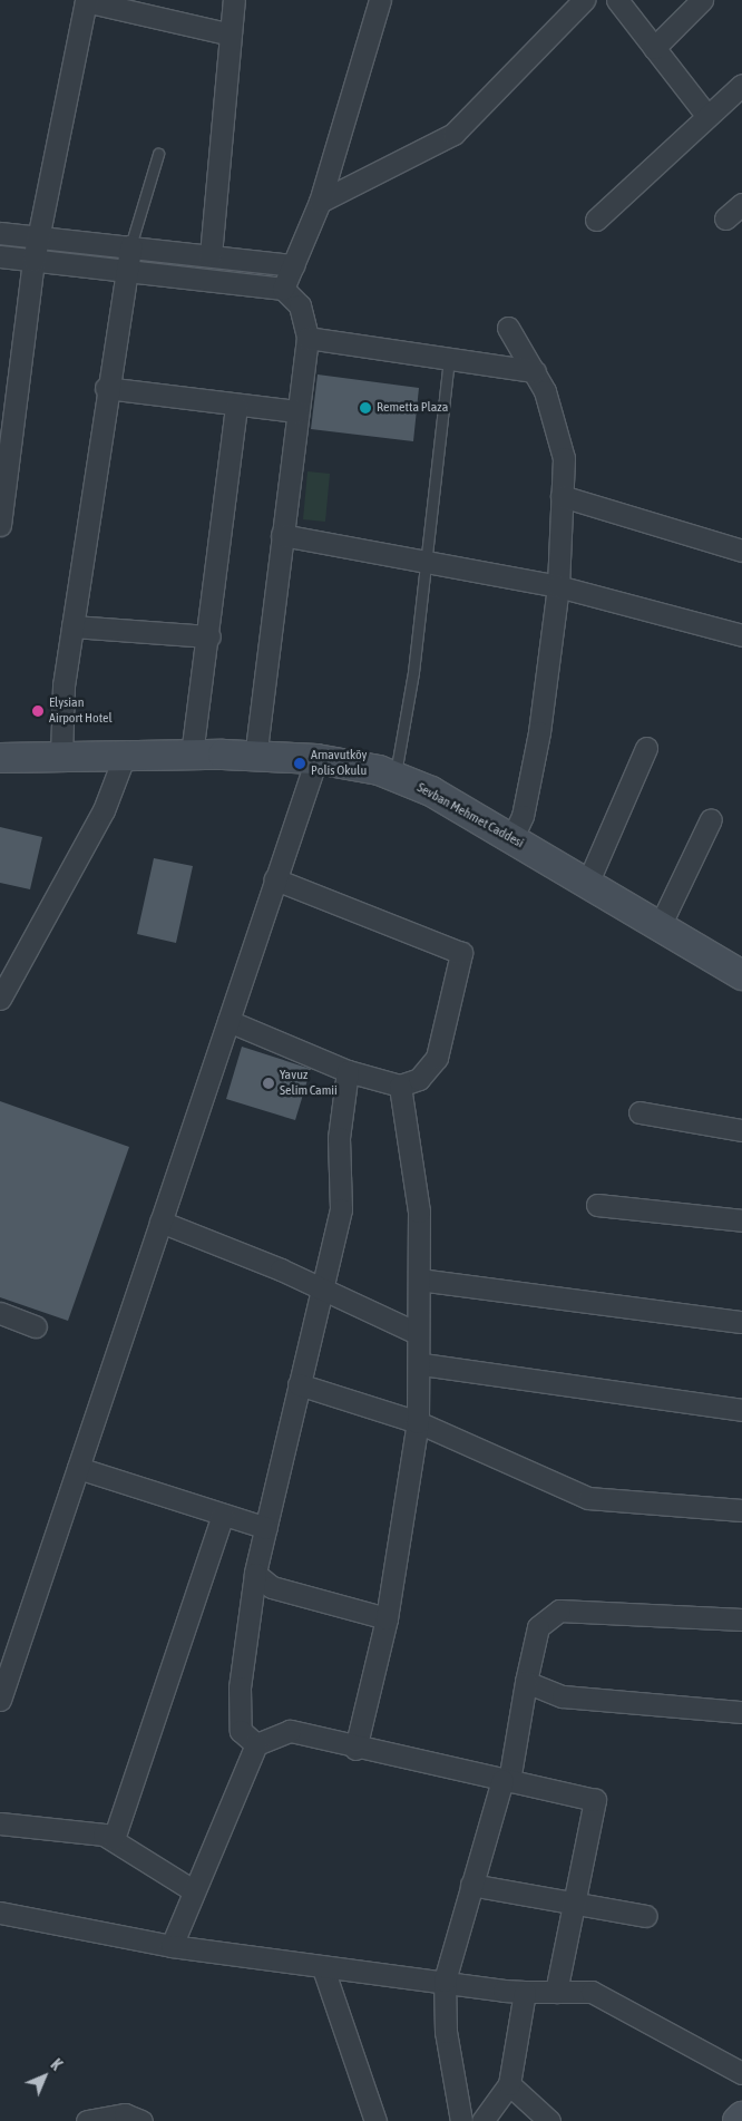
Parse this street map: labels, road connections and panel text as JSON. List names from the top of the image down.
{
  "streets": {
    "main road": ["Sevban Mehmet Caddesi"]
  },
  "places": [
    "Remetta Plaza",
    "Elysian Airport Hotel",
    "Arnavutköy Polis Okulu",
    "Yavuz Selim Camii"
  ],
  "north": "top right"
}
